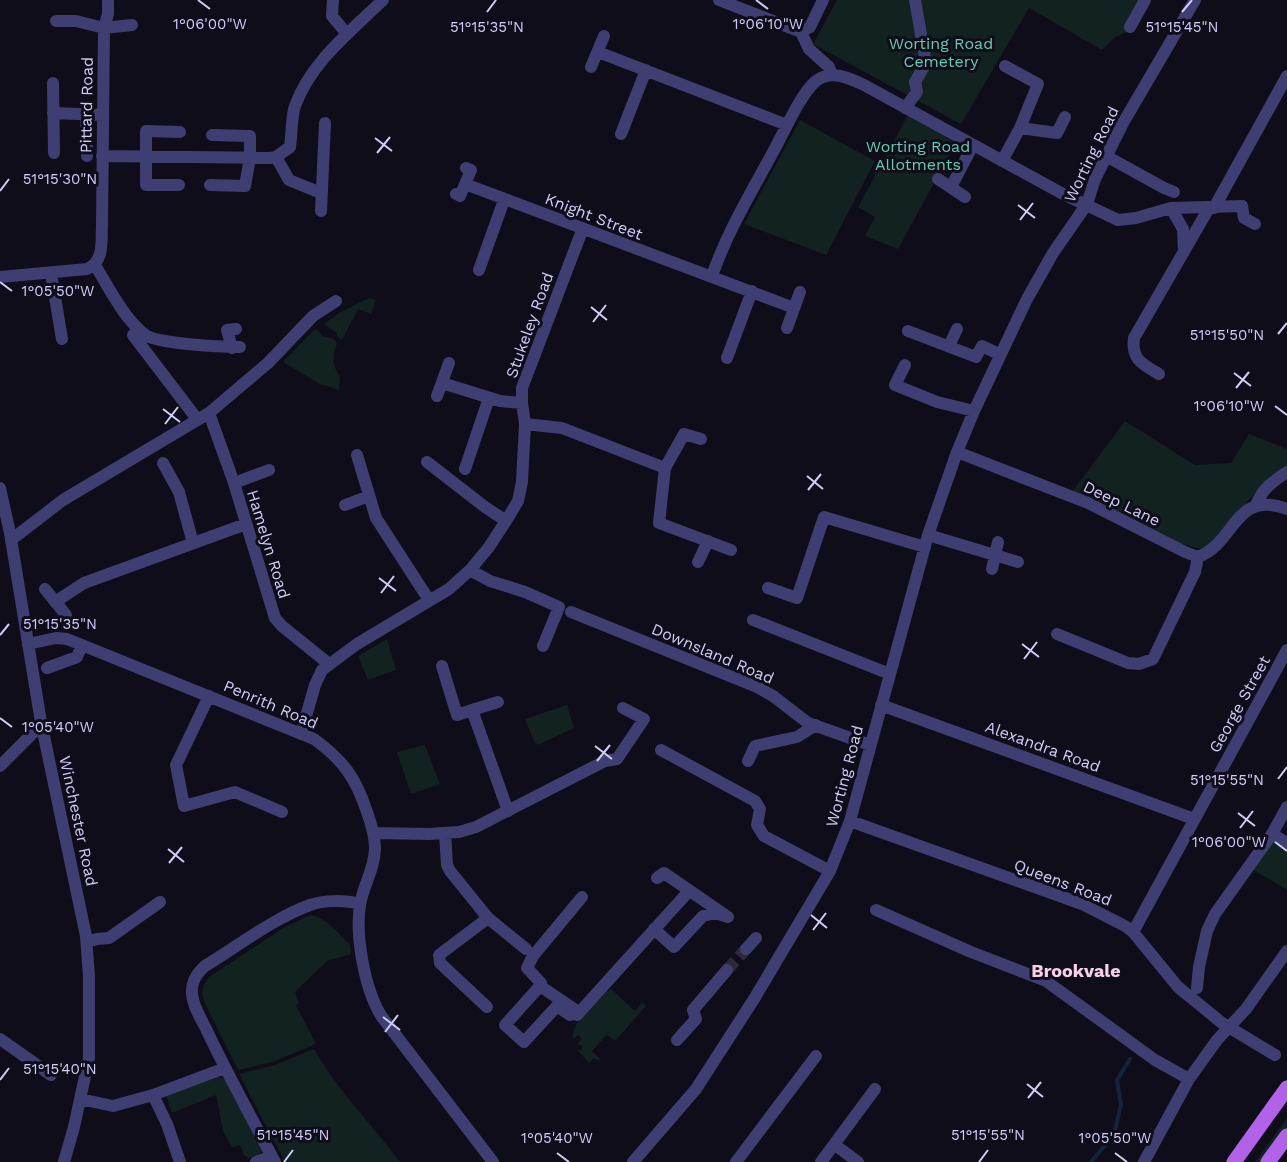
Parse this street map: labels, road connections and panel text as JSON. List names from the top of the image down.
{
  "streets": {
    "street": [
      "Pittard Road",
      "Worting Road",
      "Knight Street",
      "Stukeley Road",
      "Deep Lane",
      "Hamelyn Road",
      "Downsland Road",
      "Penrith Road",
      "George Street",
      "Alexandra Road",
      "Winchester Road",
      "Queens Road"
    ]
  },
  "crossings": [
    ["Worting Road", "Deep Lane"],
    ["Worting Road", "Downsland Road"],
    ["Worting Road", "Alexandra Road"],
    ["Worting Road", "Queens Road"],
    ["Knight Street", "Stukeley Road"],
    ["Stukeley Road", "Hamelyn Road"],
    ["Stukeley Road", "Downsland Road"],
    ["Stukeley Road", "Penrith Road"],
    ["Penrith Road", "Winchester Road"],
    ["George Street", "Alexandra Road"],
    ["George Street", "Queens Road"]
  ],
  "districts": ["Brookvale"],
  "parks": ["Worting Road Cemetery", "Worting Road Allotments"],
  "coordinates": [
    "1°06'00\"W",
    "1°06'10\"W",
    "51°15'35\"N",
    "51°15'45\"N",
    "51°15'30\"N",
    "1°05'50\"W",
    "51°15'50\"N",
    "1°05'40\"W",
    "51°15'55\"N",
    "51°15'40\"N"
  ]
}
